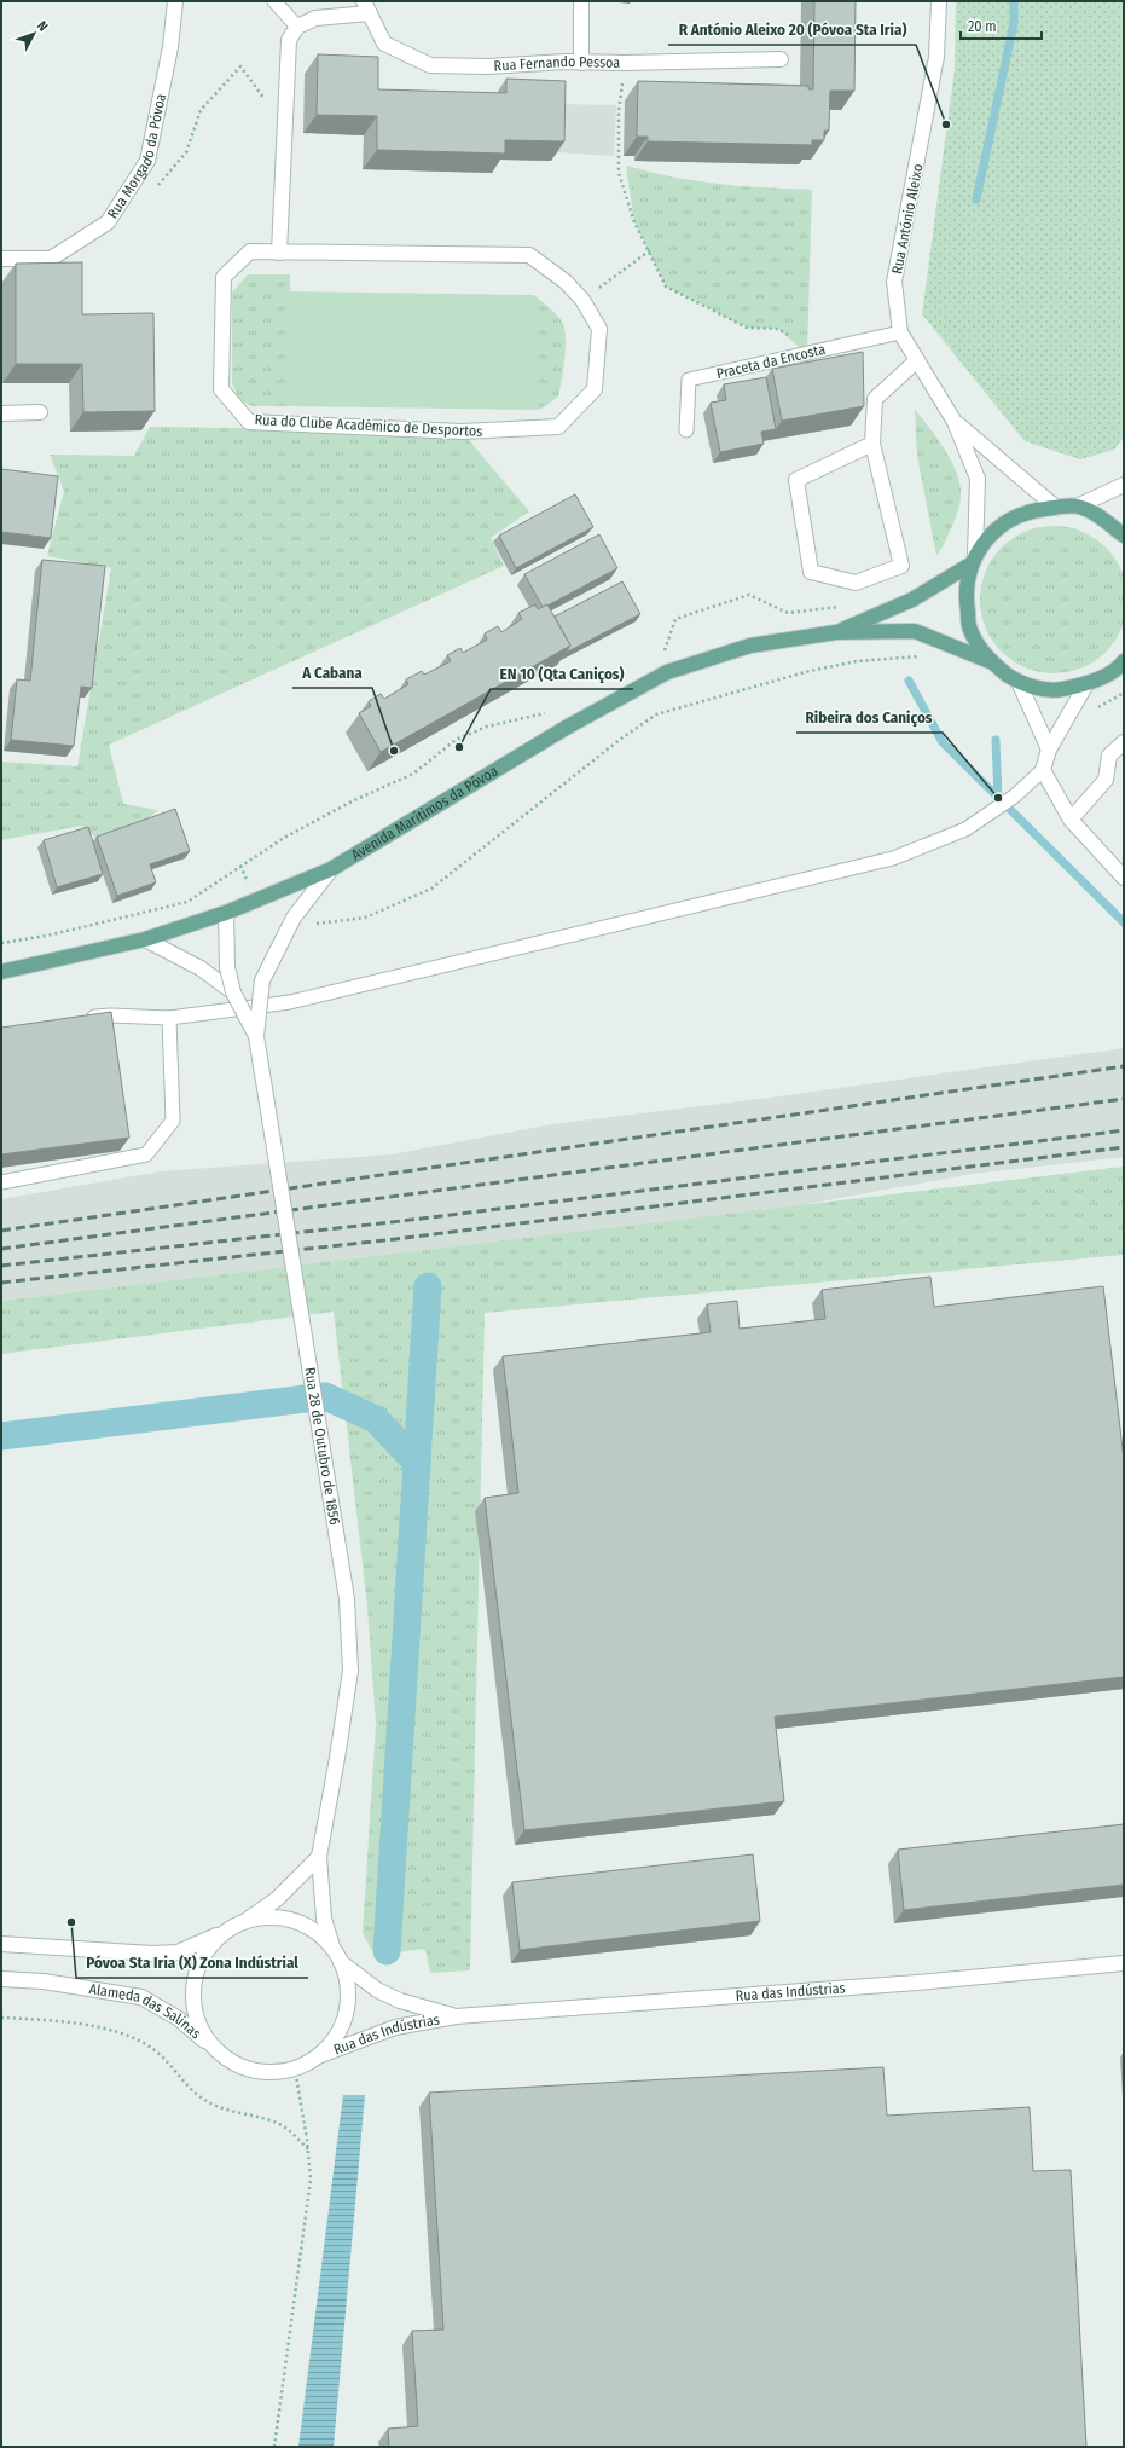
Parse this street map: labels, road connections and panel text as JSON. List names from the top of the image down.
{
  "streets": {
    "main road": ["Avenida Marítimos da Póvoa"],
    "street": [
      "Rua Fernando Pessoa",
      "Rua Morgado da Póvoa",
      "Rua António Aleixo",
      "Rua do Clube Académico de Desportos",
      "Rua 28 de Outubro de 1856",
      "Rua das Indústrias",
      "Alameda das Salinas"
    ],
    "lane": ["Praceta da Encosta"]
  },
  "crossings": [
    ["Rua António Aleixo", "Praceta da Encosta"],
    ["Rua António Aleixo", "Avenida Marítimos da Póvoa"],
    ["Avenida Marítimos da Póvoa", "Rua 28 de Outubro de 1856"],
    ["Rua 28 de Outubro de 1856", "Rua das Indústrias"],
    ["Rua 28 de Outubro de 1856", "Alameda das Salinas"],
    ["Rua das Indústrias", "Alameda das Salinas"]
  ],
  "places": [
    "R António Aleixo 20 (Póvoa Sta Iria)",
    "EN 10 (Qta Caniços)",
    "A Cabana",
    "Ribeira dos Caniços",
    "Póvoa Sta Iria (X) Zona Indústrial"
  ],
  "scale_bar": "20 m",
  "north": "top right"
}
